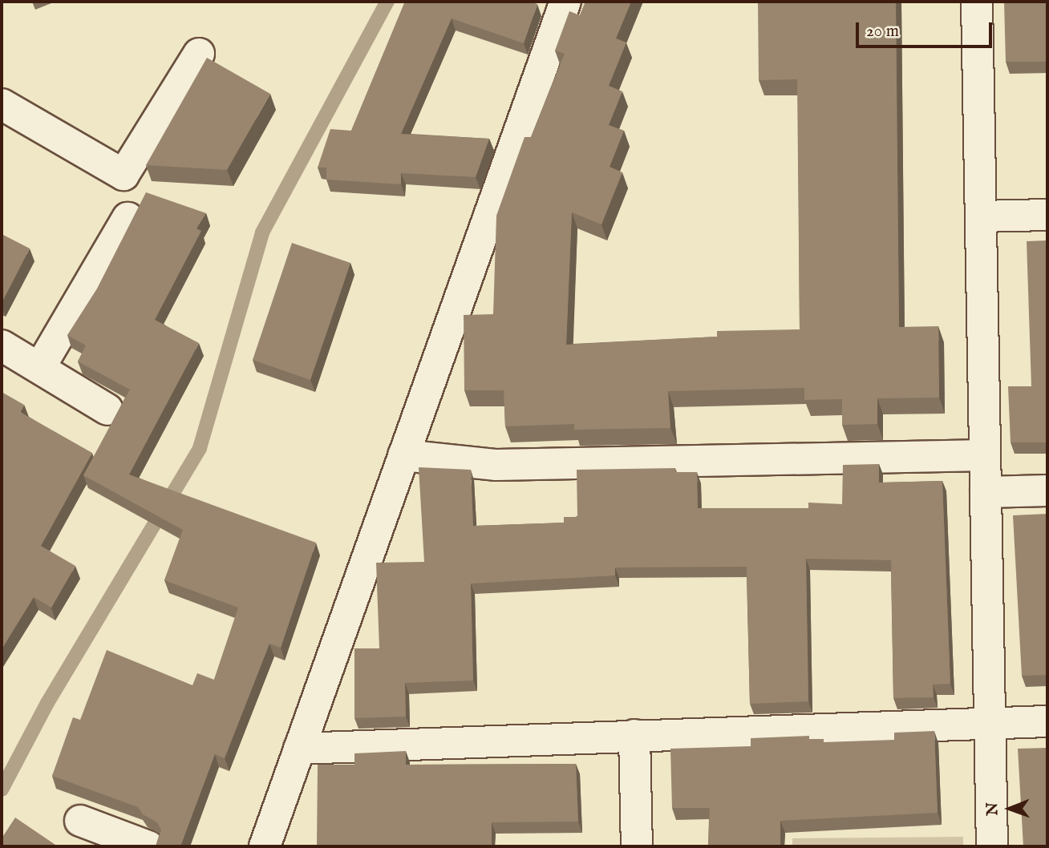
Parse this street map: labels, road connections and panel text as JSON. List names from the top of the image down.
{
  "scale_bar": "20 m",
  "north": "left"
}
